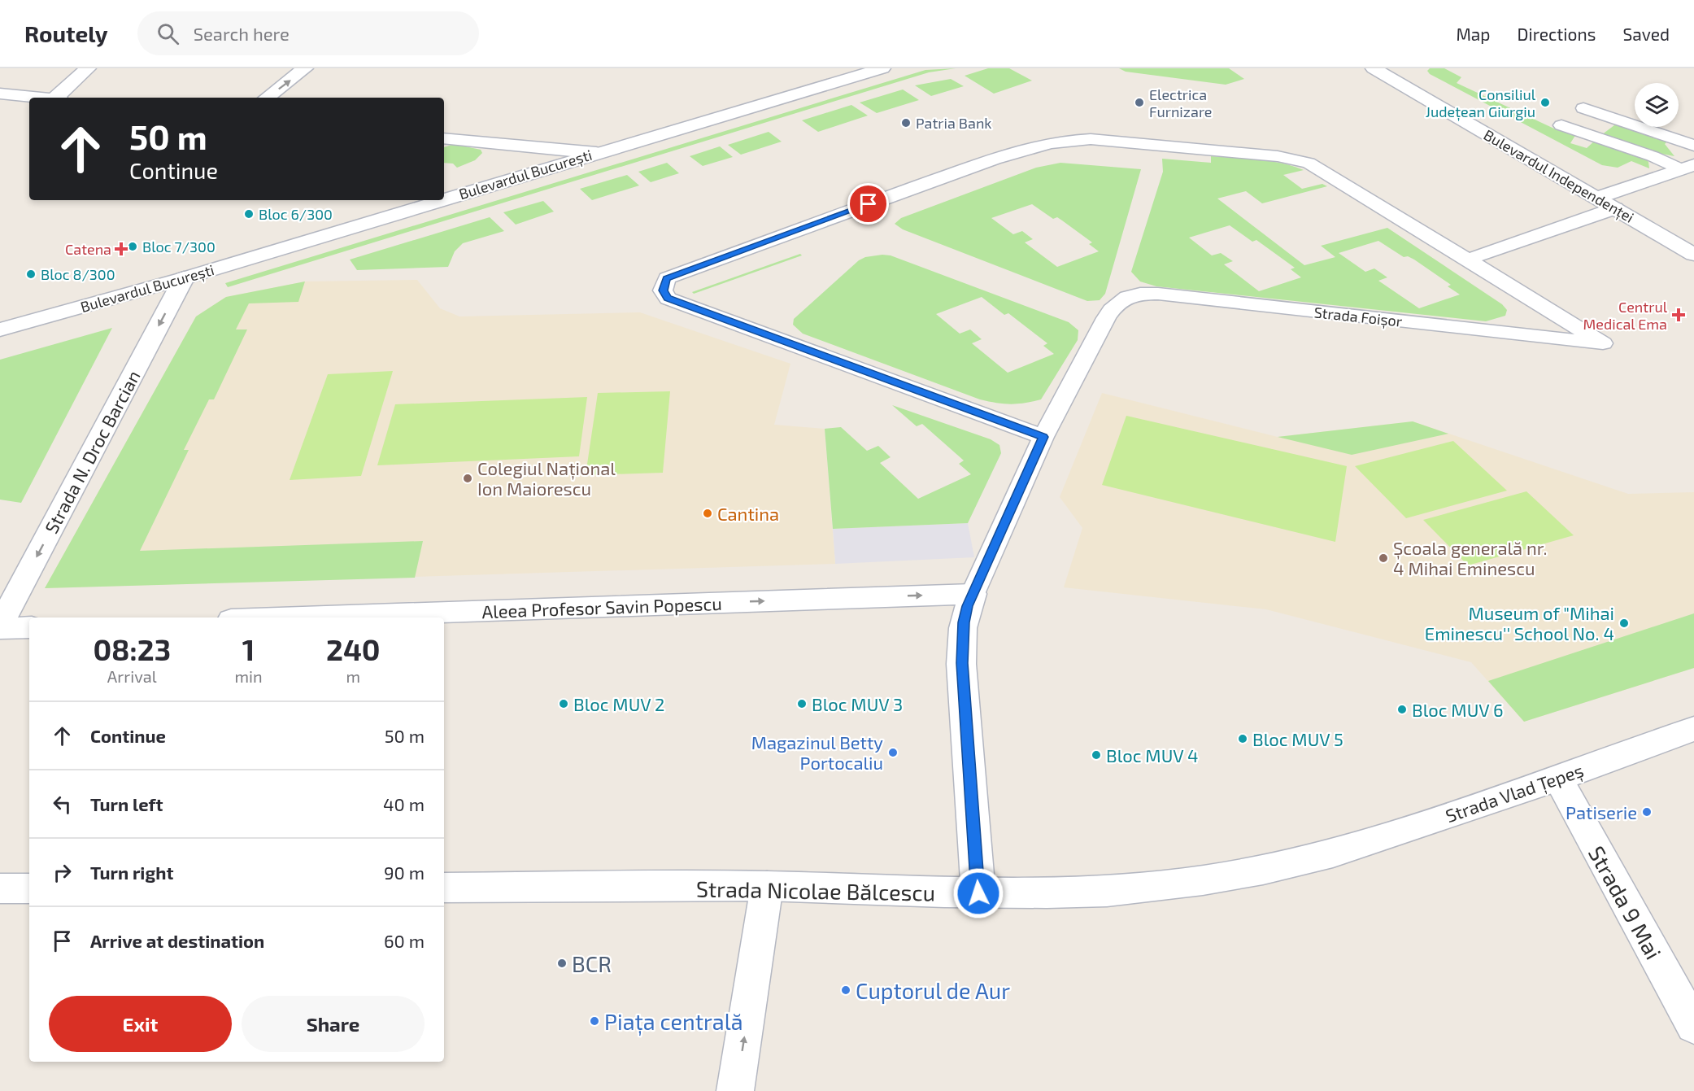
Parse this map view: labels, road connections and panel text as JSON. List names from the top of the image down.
{
  "streets": {
    "street": [
      "Bulevardul București",
      "Bulevardul Independenței",
      "Strada N. Droc Barcian",
      "Aleea Profesor Savin Popescu",
      "Strada Vlad Țepeș",
      "Strada Nicolae Bălcescu",
      "Strada 9 Mai"
    ],
    "lane": ["Strada Foișor"]
  },
  "crossings": [
    ["Bulevardul București", "Strada N. Droc Barcian"],
    ["Strada Vlad Țepeș", "Strada Nicolae Bălcescu"],
    ["Strada Vlad Țepeș", "Strada 9 Mai"]
  ],
  "one_way": ["Strada N. Droc Barcian", "Aleea Profesor Savin Popescu"],
  "places": {
    "other": [
      "Electrica Furnizare",
      "Consiliul Județean Giurgiu",
      "Patria Bank",
      "Bloc 6/300",
      "Bloc 7/300",
      "Bloc 8/300",
      "Colegiul Național Ion Maiorescu",
      "Cantina",
      "Școala generală nr. 4 Mihai Eminescu",
      "Museum of \"Mihai Eminescu'' School No. 4",
      "Bloc MUV 2",
      "Bloc MUV 3",
      "Bloc MUV 6",
      "Bloc MUV 5",
      "Magazinul Betty Portocaliu",
      "Bloc MUV 4",
      "Patiserie",
      "BCR",
      "Cuptorul de Aur",
      "Piața centrală"
    ],
    "health": ["Catena", "Centrul Medical Ema"]
  },
  "page": {
    "header": "Routely",
    "search": "Search here",
    "nav": ["Map", "Directions", "Saved"],
    "turn": ["50 m", "Continue"],
    "eta": [
      "08:23",
      "Arrival",
      "1",
      "min",
      "240",
      "m"
    ],
    "list": [
      {
        "name": "Continue",
        "value": "50 m"
      },
      {
        "name": "Turn left",
        "value": "40 m"
      },
      {
        "name": "Turn right",
        "value": "90 m"
      },
      {
        "name": "Arrive at destination",
        "value": "60 m"
      }
    ],
    "buttons": ["Exit", "Share"]
  }
}
